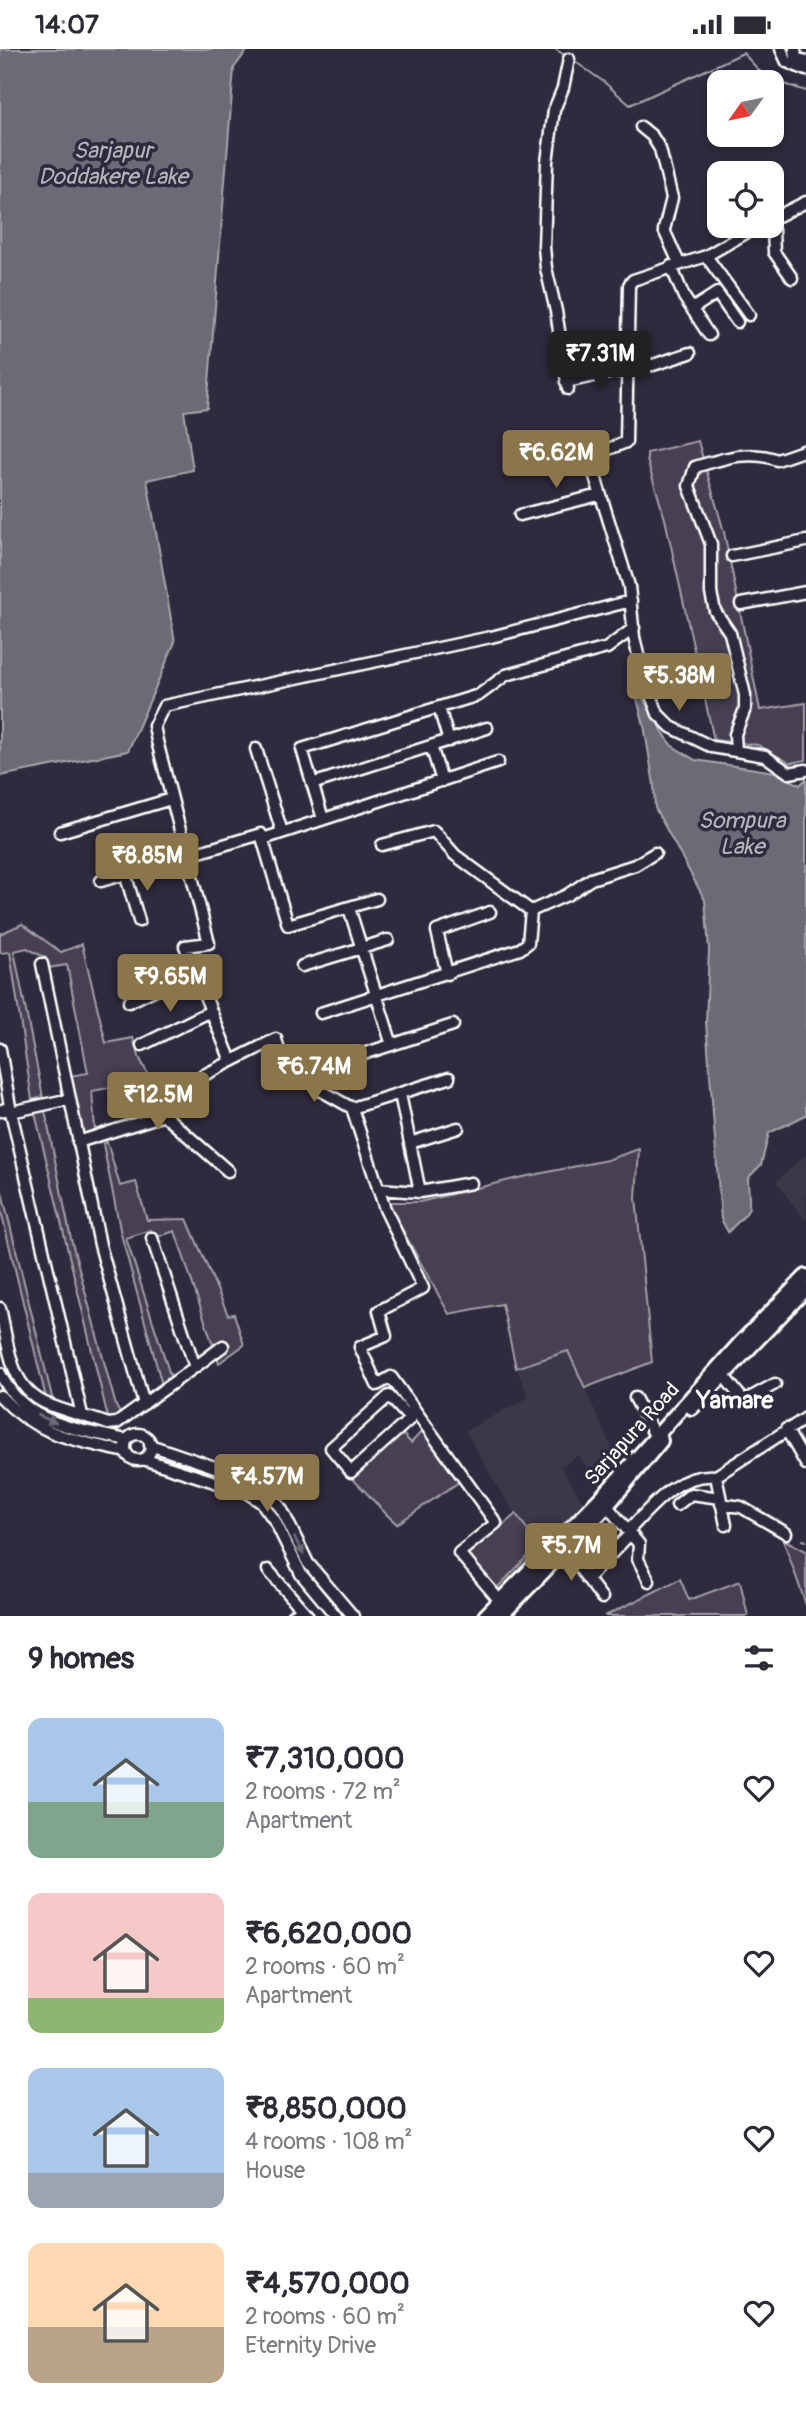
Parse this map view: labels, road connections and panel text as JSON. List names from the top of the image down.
{
  "streets": {
    "main road": ["Sarjapura Road"]
  },
  "districts": ["Yamare"],
  "water": ["Sarjapur Doddakere Lake", "Sompura Lake"],
  "north": "bottom left",
  "page": {
    "status": "14:07",
    "price": [
      "₹7.31M",
      "₹6.62M",
      "₹5.38M",
      "₹8.85M",
      "₹9.65M",
      "₹6.74M",
      "₹12.5M",
      "₹4.57M",
      "₹5.7M"
    ],
    "heading": "9 homes",
    "list": [
      {
        "name": "₹7,310,000",
        "note": "2 rooms · 72 m² · Apartment"
      },
      {
        "name": "₹6,620,000",
        "note": "2 rooms · 60 m² · Apartment"
      },
      {
        "name": "₹8,850,000",
        "note": "4 rooms · 108 m² · House"
      },
      {
        "name": "₹4,570,000",
        "note": "2 rooms · 60 m² · Eternity Drive"
      }
    ]
  }
}
